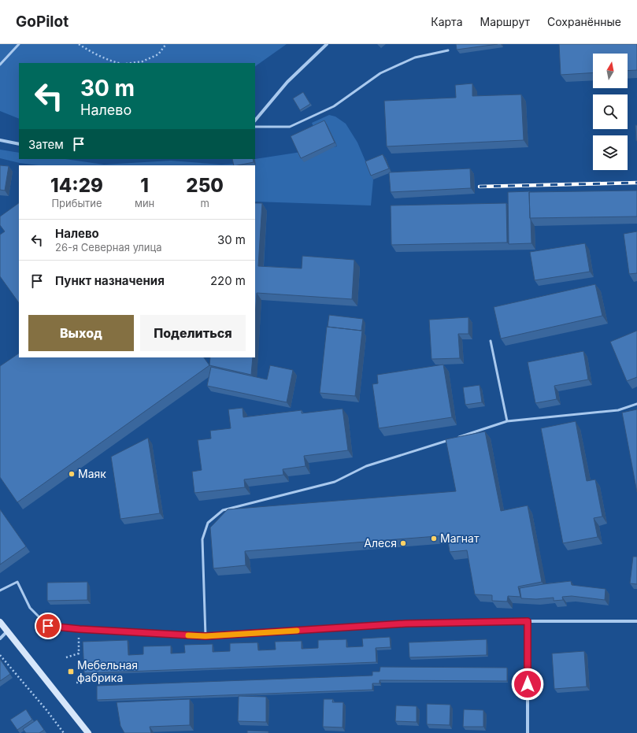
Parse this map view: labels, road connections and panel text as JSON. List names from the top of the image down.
{
  "places": {
    "other": ["Маяк", "Магнат", "Алеся"],
    "transit": ["Мебельная фабрика"]
  },
  "north": "top",
  "page": {
    "header": "GoPilot",
    "nav": ["Карта", "Маршрут", "Сохранённые"],
    "turn": ["30 m", "Налево"],
    "then": "Затем",
    "eta": [
      "14:29",
      "Прибытие",
      "1",
      "мин",
      "250",
      "m"
    ],
    "list": [
      {
        "name": "Налево",
        "note": "26-я Северная улица",
        "value": "30 m"
      },
      {
        "name": "Пункт назначения",
        "value": "220 m"
      }
    ],
    "buttons": ["Выход", "Поделиться"]
  }
}
